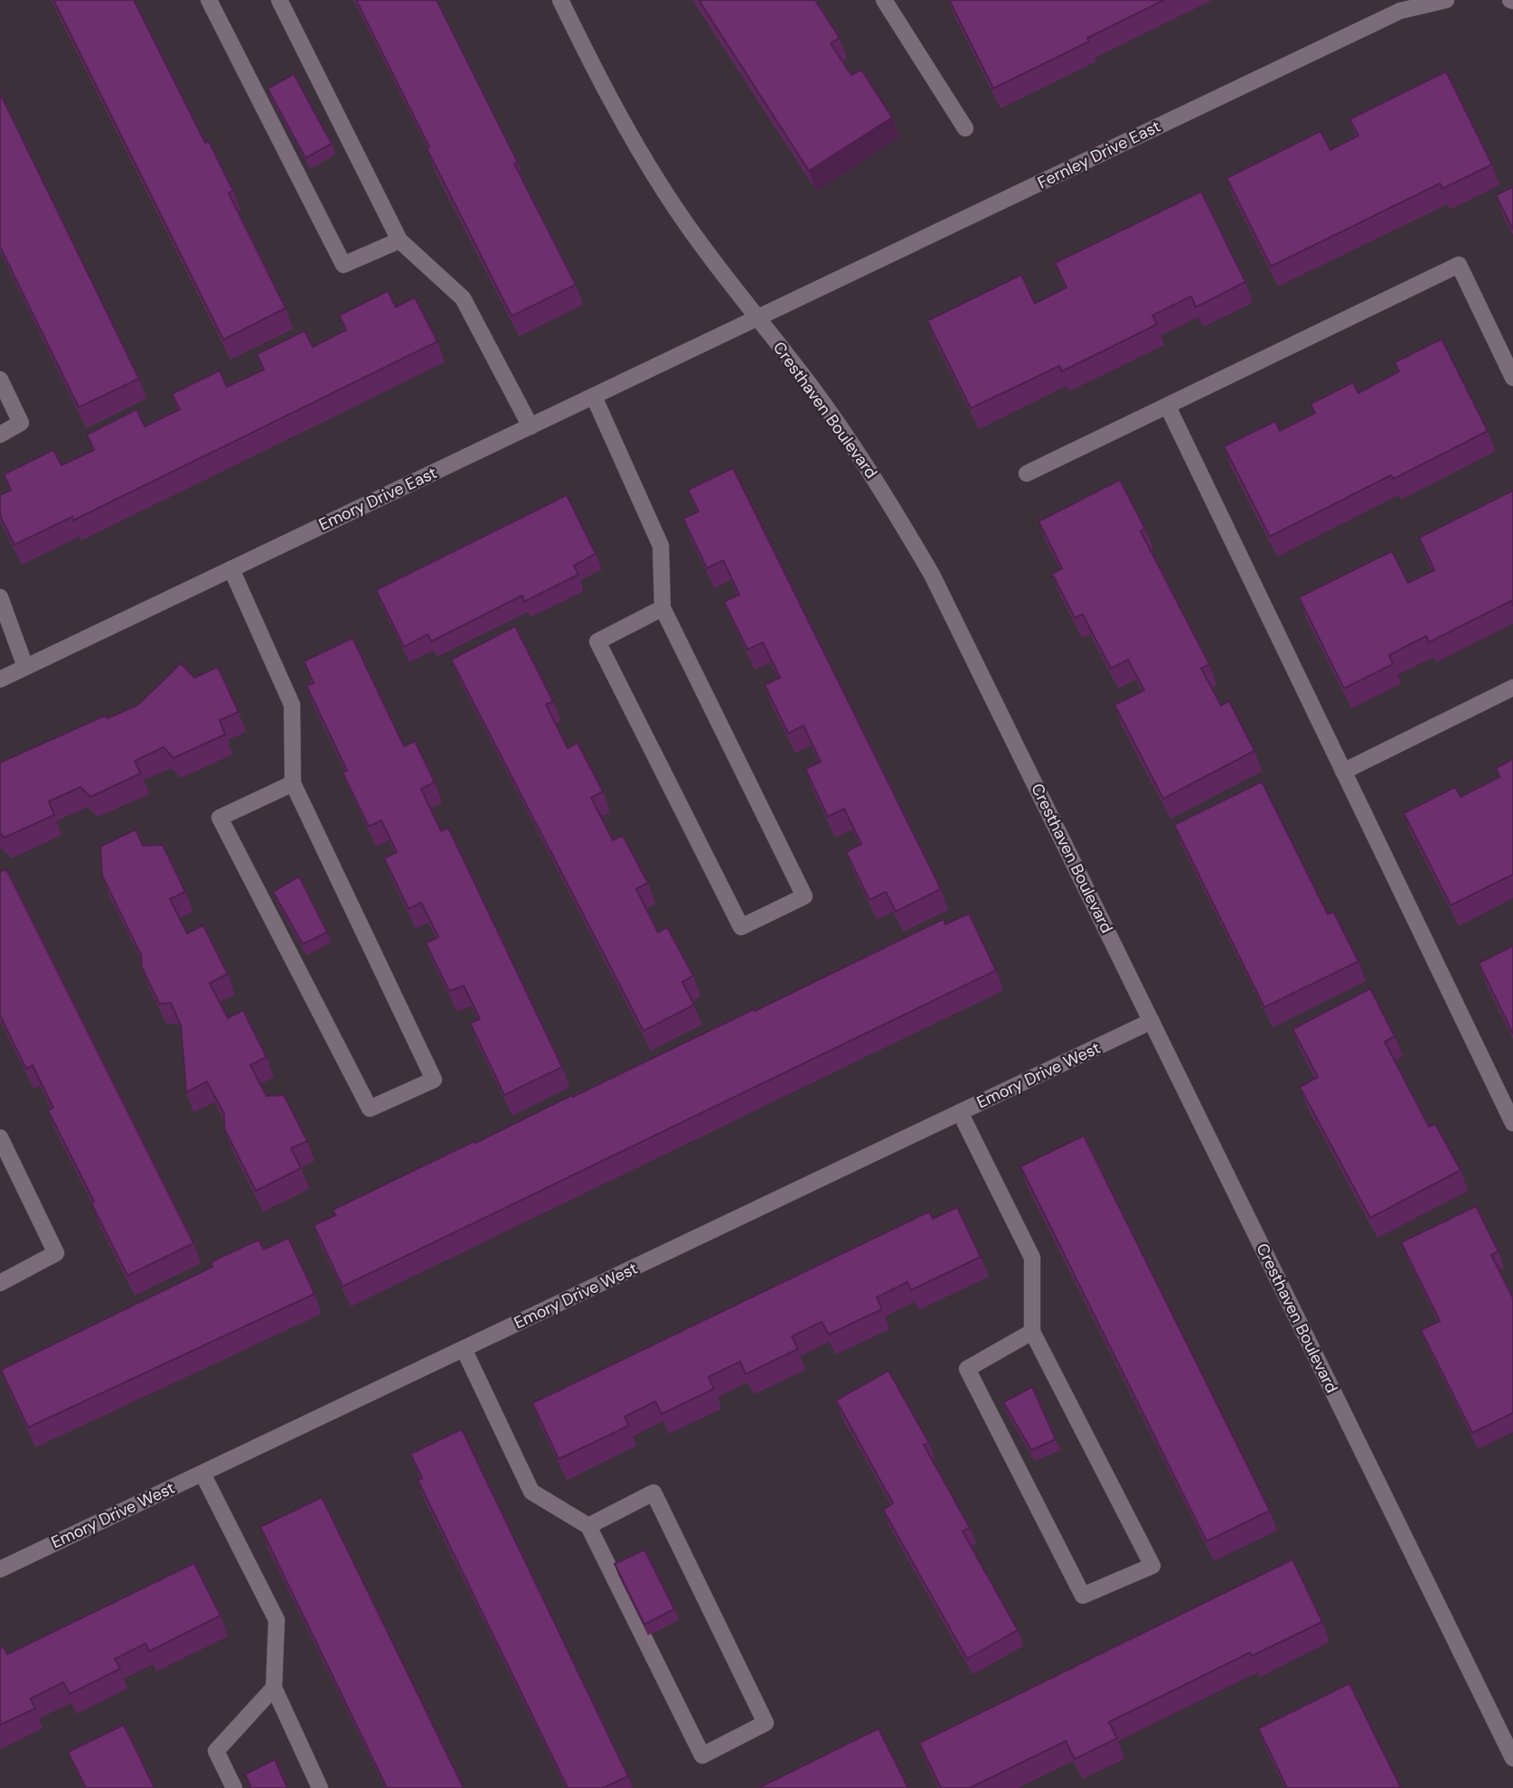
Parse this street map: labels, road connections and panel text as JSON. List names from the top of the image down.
{
  "streets": {
    "street": [
      "Fernley Drive East",
      "Cresthaven Boulevard",
      "Emory Drive East",
      "Emory Drive West"
    ]
  },
  "crossings": [
    ["Fernley Drive East", "Cresthaven Boulevard"],
    ["Fernley Drive East", "Emory Drive East"],
    ["Cresthaven Boulevard", "Emory Drive East"],
    ["Cresthaven Boulevard", "Emory Drive West"]
  ]
}
